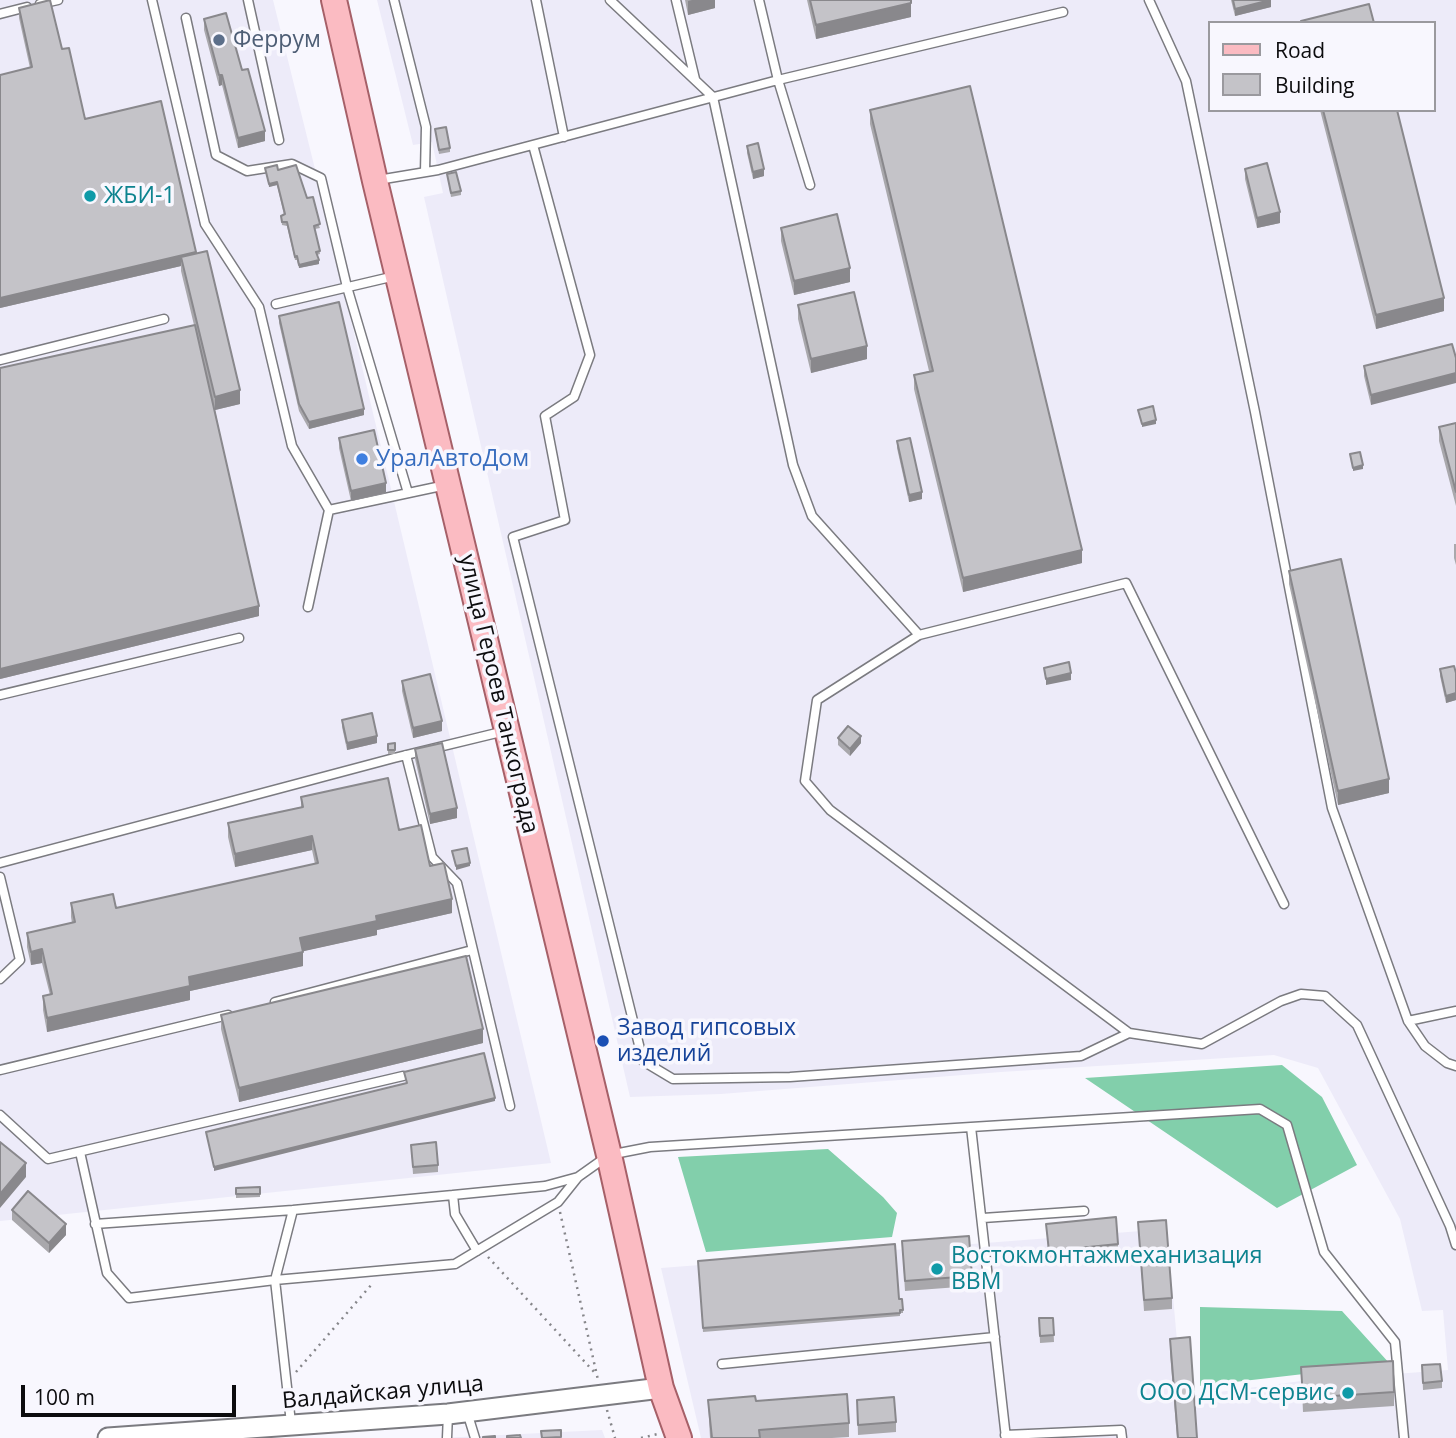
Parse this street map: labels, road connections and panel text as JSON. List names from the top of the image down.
{
  "streets": {
    "main road": ["улица Героев Танкограда"],
    "street": ["Валдайская улица"]
  },
  "crossings": [
    ["улица Героев Танкограда", "Валдайская улица"]
  ],
  "places": [
    "Феррум",
    "ЖБИ-1",
    "УралАвтоДом",
    "Завод гипсовых изделий",
    "Востокмонтажмеханизация ВВМ",
    "ООО ДСМ-сервис"
  ],
  "legend": ["Road", "Building"],
  "scale_bar": "100 m"
}
